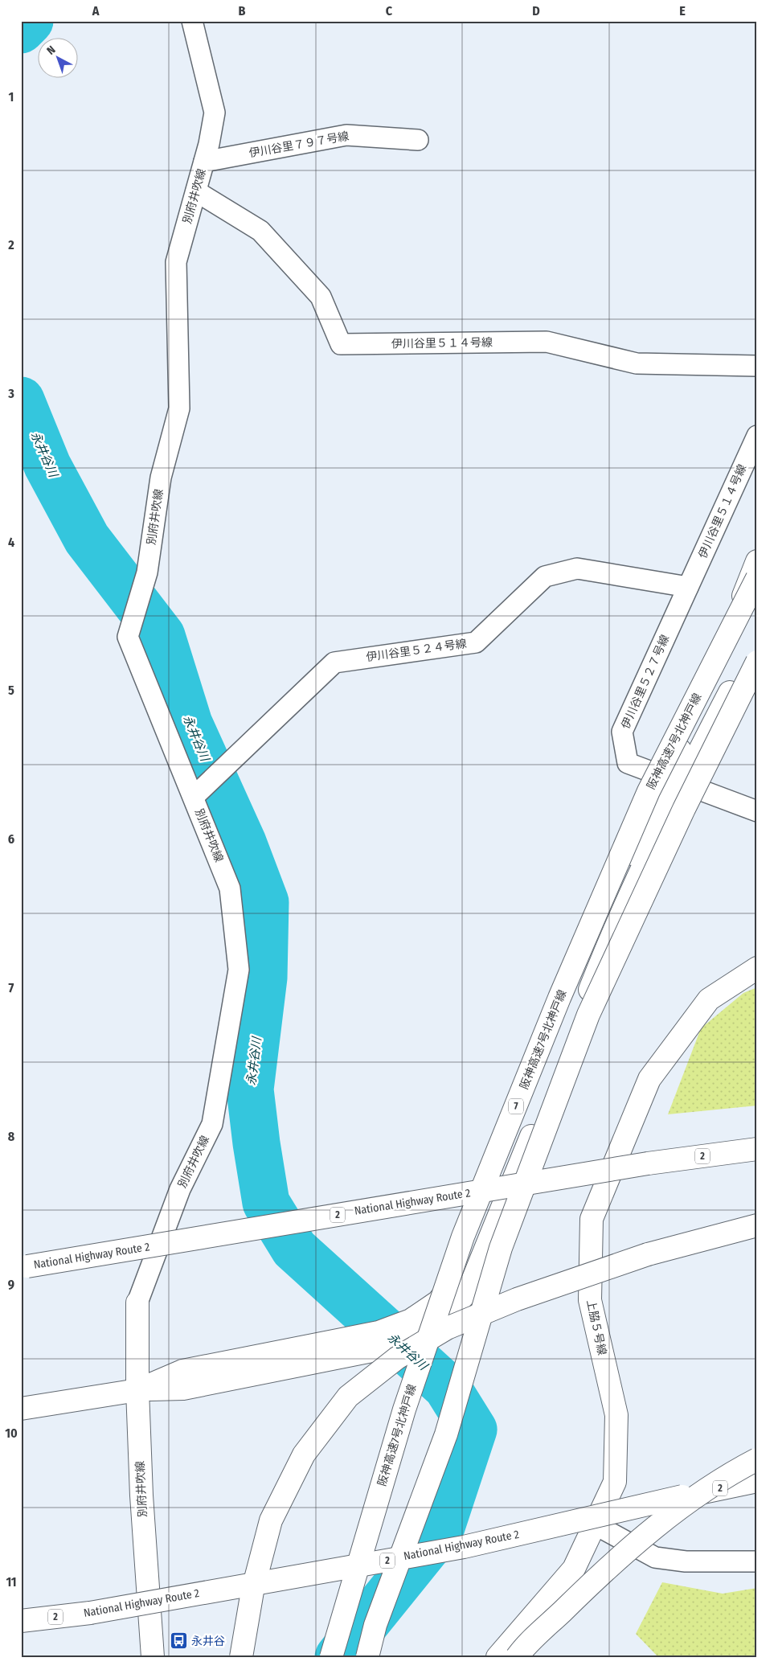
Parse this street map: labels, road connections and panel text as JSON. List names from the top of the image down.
{
  "streets": {
    "main road": [
      "別府井吹線",
      "阪神高速7号北神戸線",
      "7",
      "2",
      "National Highway Route 2",
      "上脇５号線"
    ],
    "street": [
      "伊川谷里７９７号線",
      "伊川谷里５１４号線",
      "伊川谷里５２４号線",
      "伊川谷里５２７号線"
    ]
  },
  "crossings": [
    ["伊川谷里７９７号線", "別府井吹線"],
    ["別府井吹線", "伊川谷里５１４号線"],
    ["別府井吹線", "伊川谷里５２４号線"],
    ["伊川谷里５１４号線", "伊川谷里５２４号線"],
    ["伊川谷里５１４号線", "伊川谷里５２７号線"],
    ["伊川谷里５２４号線", "伊川谷里５２７号線"]
  ],
  "water": ["永井谷川"],
  "places": {
    "bus stop": ["永井谷"]
  },
  "north": "top left",
  "grid": {
    "columns": [
      "A",
      "B",
      "C",
      "D",
      "E"
    ],
    "rows": [
      "1",
      "2",
      "3",
      "4",
      "5",
      "6",
      "7",
      "8",
      "9",
      "10",
      "11"
    ]
  }
}
